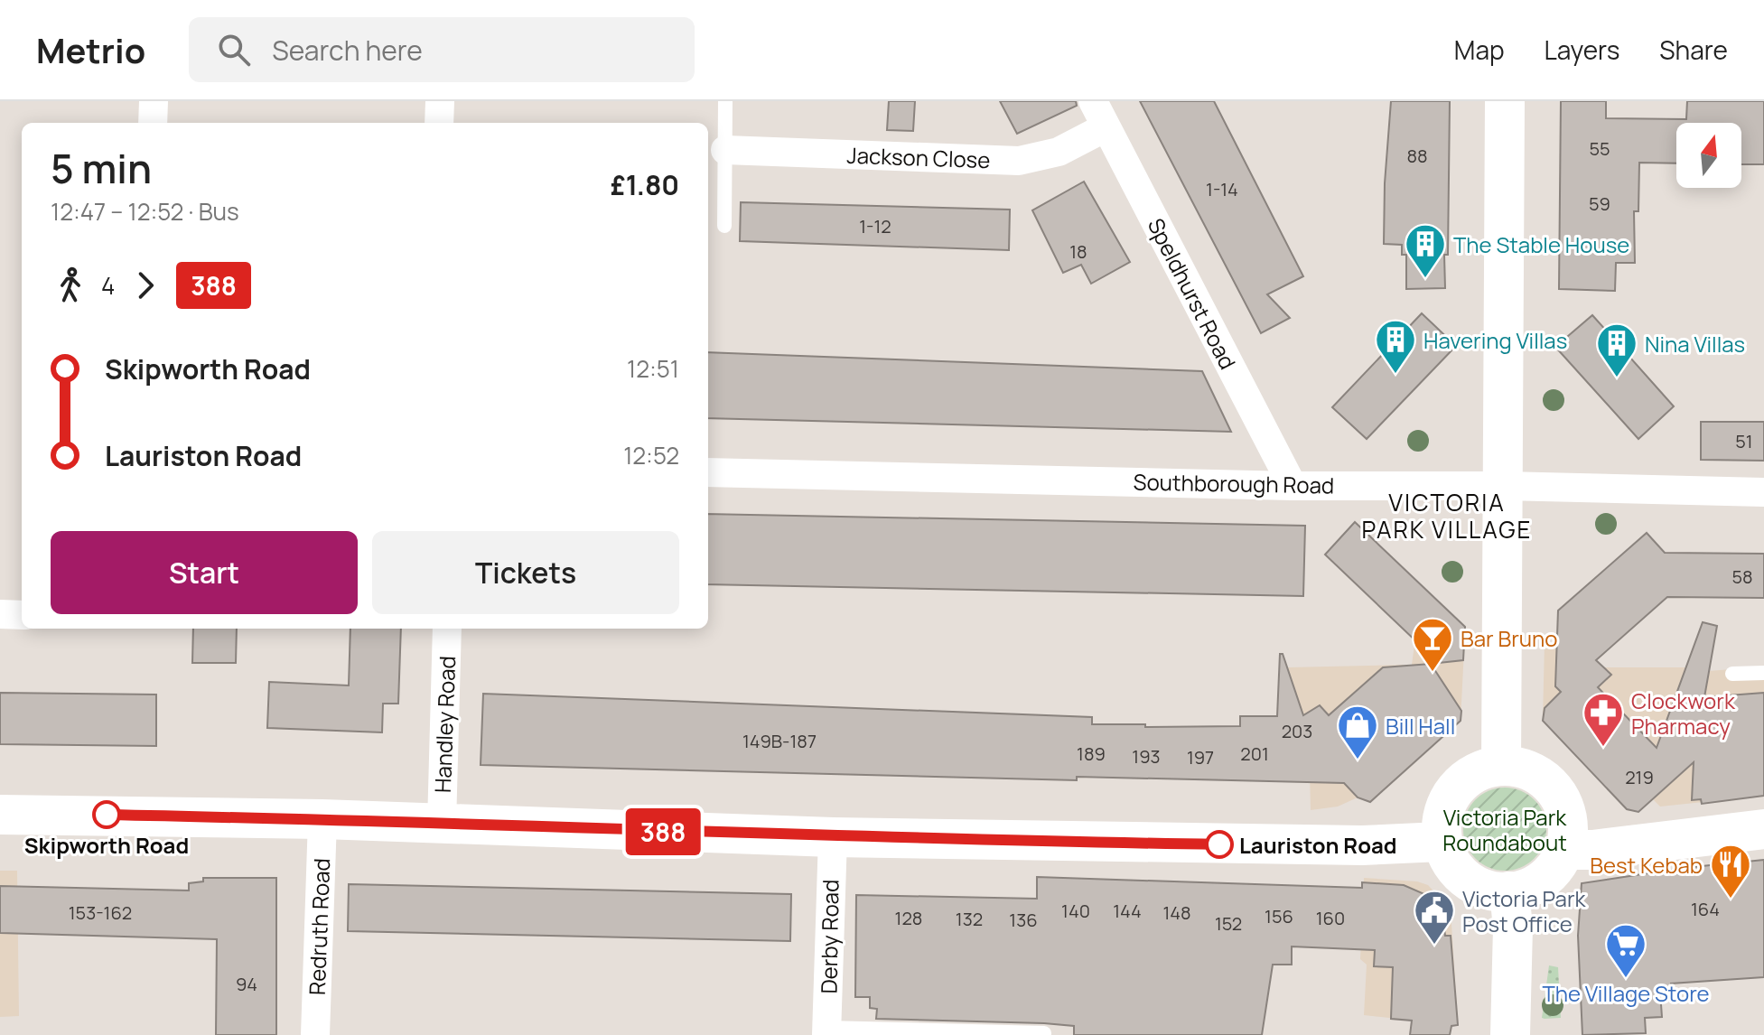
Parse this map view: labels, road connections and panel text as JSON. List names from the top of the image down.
{
  "streets": {
    "street": [
      "Jackson Close",
      "Speldhurst Road",
      "Southborough Road",
      "Handley Road",
      "Redruth Road",
      "Derby Road"
    ]
  },
  "crossings": [
    ["Jackson Close", "Speldhurst Road"],
    ["Speldhurst Road", "Southborough Road"]
  ],
  "districts": ["VICTORIA PARK VILLAGE"],
  "parks": ["Victoria Park Roundabout"],
  "places": {
    "building": ["The Stable House", "Havering Villas", "Nina Villas"],
    "bar": ["Bar Bruno"],
    "pharmacy": ["Clockwork Pharmacy"],
    "shop": ["Bill Hall"],
    "other": ["Skipworth Road", "Lauriston Road"],
    "restaurant": ["Best Kebab"],
    "public building": ["Victoria Park Post Office"],
    "supermarket": ["The Village Store"]
  },
  "lines": ["bus line 388"],
  "house_numbers": [
    "55",
    "88",
    "1-14",
    "59",
    "1-12",
    "18",
    "51",
    "58",
    "203",
    "149B-187",
    "189",
    "201",
    "193",
    "197",
    "219",
    "164",
    "140",
    "144",
    "153-162",
    "148",
    "156",
    "128",
    "160",
    "132",
    "136",
    "152",
    "94"
  ],
  "north": "top",
  "page": {
    "header": "Metrio",
    "search": "Search here",
    "nav": ["Map", "Layers", "Share"],
    "on_map": "388",
    "heading": ["5 min", "12:47 – 12:52 · Bus", "£1.80"],
    "legs": ["4", "388"],
    "list": [
      {
        "name": "Skipworth Road",
        "value": "12:51"
      },
      {
        "name": "Lauriston Road",
        "value": "12:52"
      }
    ],
    "buttons": ["Start", "Tickets"]
  }
}
